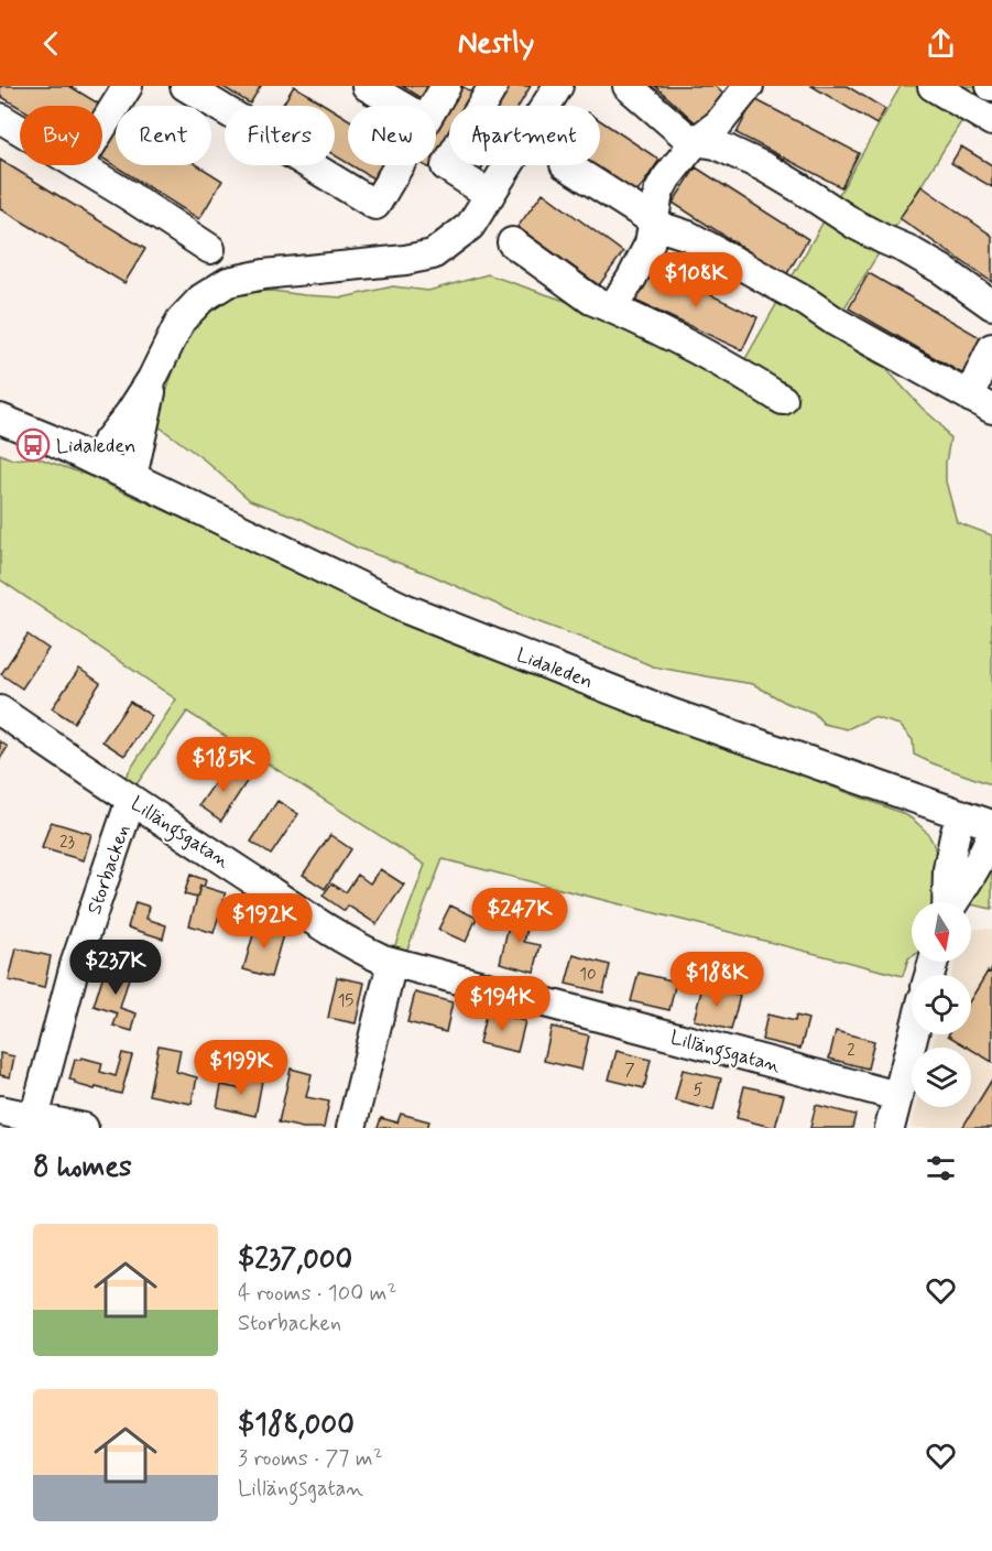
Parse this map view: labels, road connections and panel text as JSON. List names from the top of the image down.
{
  "streets": {
    "street": ["Lidaleden", "Lillängsgatan", "Storbacken"]
  },
  "crossings": [
    ["Lillängsgatan", "Storbacken"]
  ],
  "places": {
    "bus stop": ["Lidaleden"]
  },
  "house_numbers": [
    "23",
    "10",
    "15",
    "2",
    "7",
    "5"
  ],
  "north": "bottom",
  "page": {
    "header": "Nestly",
    "chip": [
      "Buy",
      "Rent",
      "Filters",
      "New",
      "Apartment"
    ],
    "price": [
      "$108K",
      "$185K",
      "$247K",
      "$192K",
      "$237K",
      "$188K",
      "$194K",
      "$199K"
    ],
    "heading": "8 homes",
    "list": [
      {
        "name": "$237,000",
        "note": "4 rooms · 100 m² · Storbacken"
      },
      {
        "name": "$188,000",
        "note": "3 rooms · 77 m² · Lillängsgatan"
      }
    ]
  }
}
